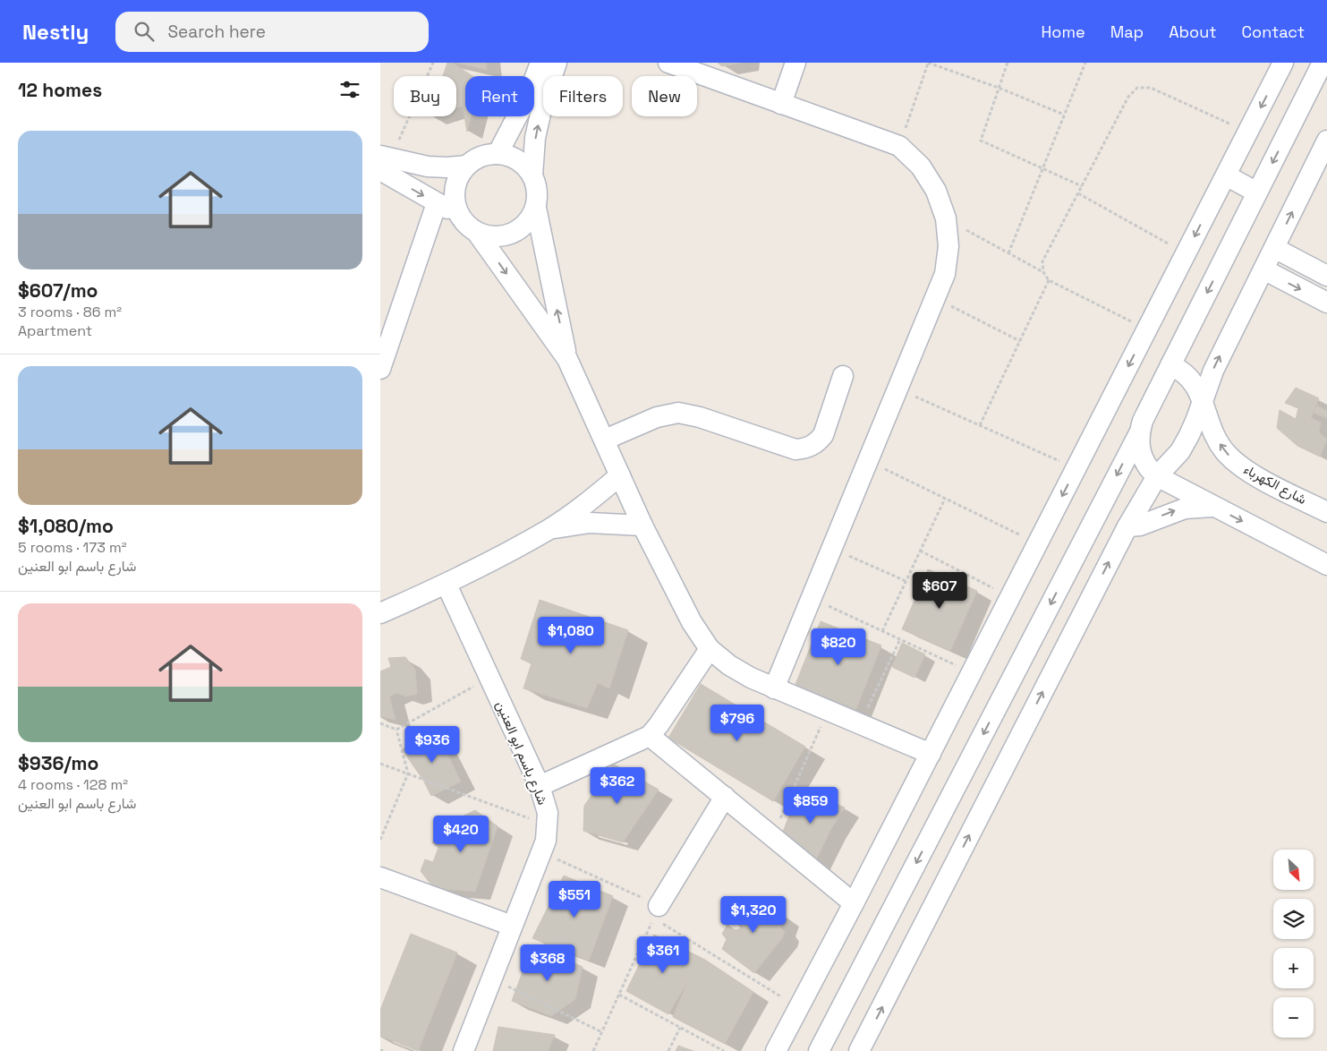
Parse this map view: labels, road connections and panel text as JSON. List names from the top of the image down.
{
  "streets": {
    "street": ["شارع الكهرباء", "شارع باسم ابو العنين"]
  },
  "north": "bottom right",
  "page": {
    "header": "Nestly",
    "search": "Search here",
    "nav": [
      "Home",
      "Map",
      "About",
      "Contact"
    ],
    "heading": "12 homes",
    "chip": [
      "Buy",
      "Rent",
      "Filters",
      "New"
    ],
    "list": [
      {
        "name": "$607/mo",
        "note": "3 rooms · 86 m² · Apartment"
      },
      {
        "name": "$1,080/mo",
        "note": "5 rooms · 173 m² · شارع باسم ابو العنين"
      },
      {
        "name": "$936/mo",
        "note": "4 rooms · 128 m² · شارع باسم ابو العنين"
      }
    ],
    "price": [
      "$607",
      "$1,080",
      "$820",
      "$796",
      "$936",
      "$362",
      "$859",
      "$420",
      "$551",
      "$1,320",
      "$361",
      "$368"
    ],
    "map_buttons": ["+", "−"]
  }
}
